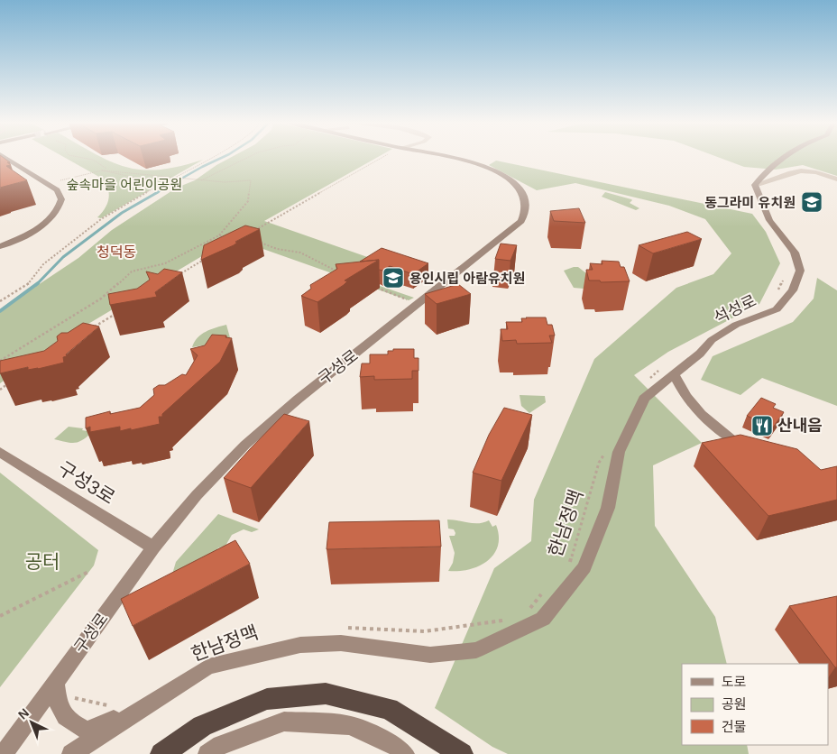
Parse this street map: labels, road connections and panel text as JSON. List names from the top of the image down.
{
  "streets": {
    "street": ["석성로", "구성로", "구성3로"],
    "path": ["한남정맥"]
  },
  "crossings": [
    ["구성로", "구성3로"]
  ],
  "districts": ["청덕동"],
  "parks": ["숲속마을 어린이공원", "공터"],
  "places": {
    "school or university": ["동그라미 유치원", "용인시립 아람유치원"],
    "restaurant": ["산내음"]
  },
  "legend": ["도로", "공원", "건물"],
  "north": "top left"
}
